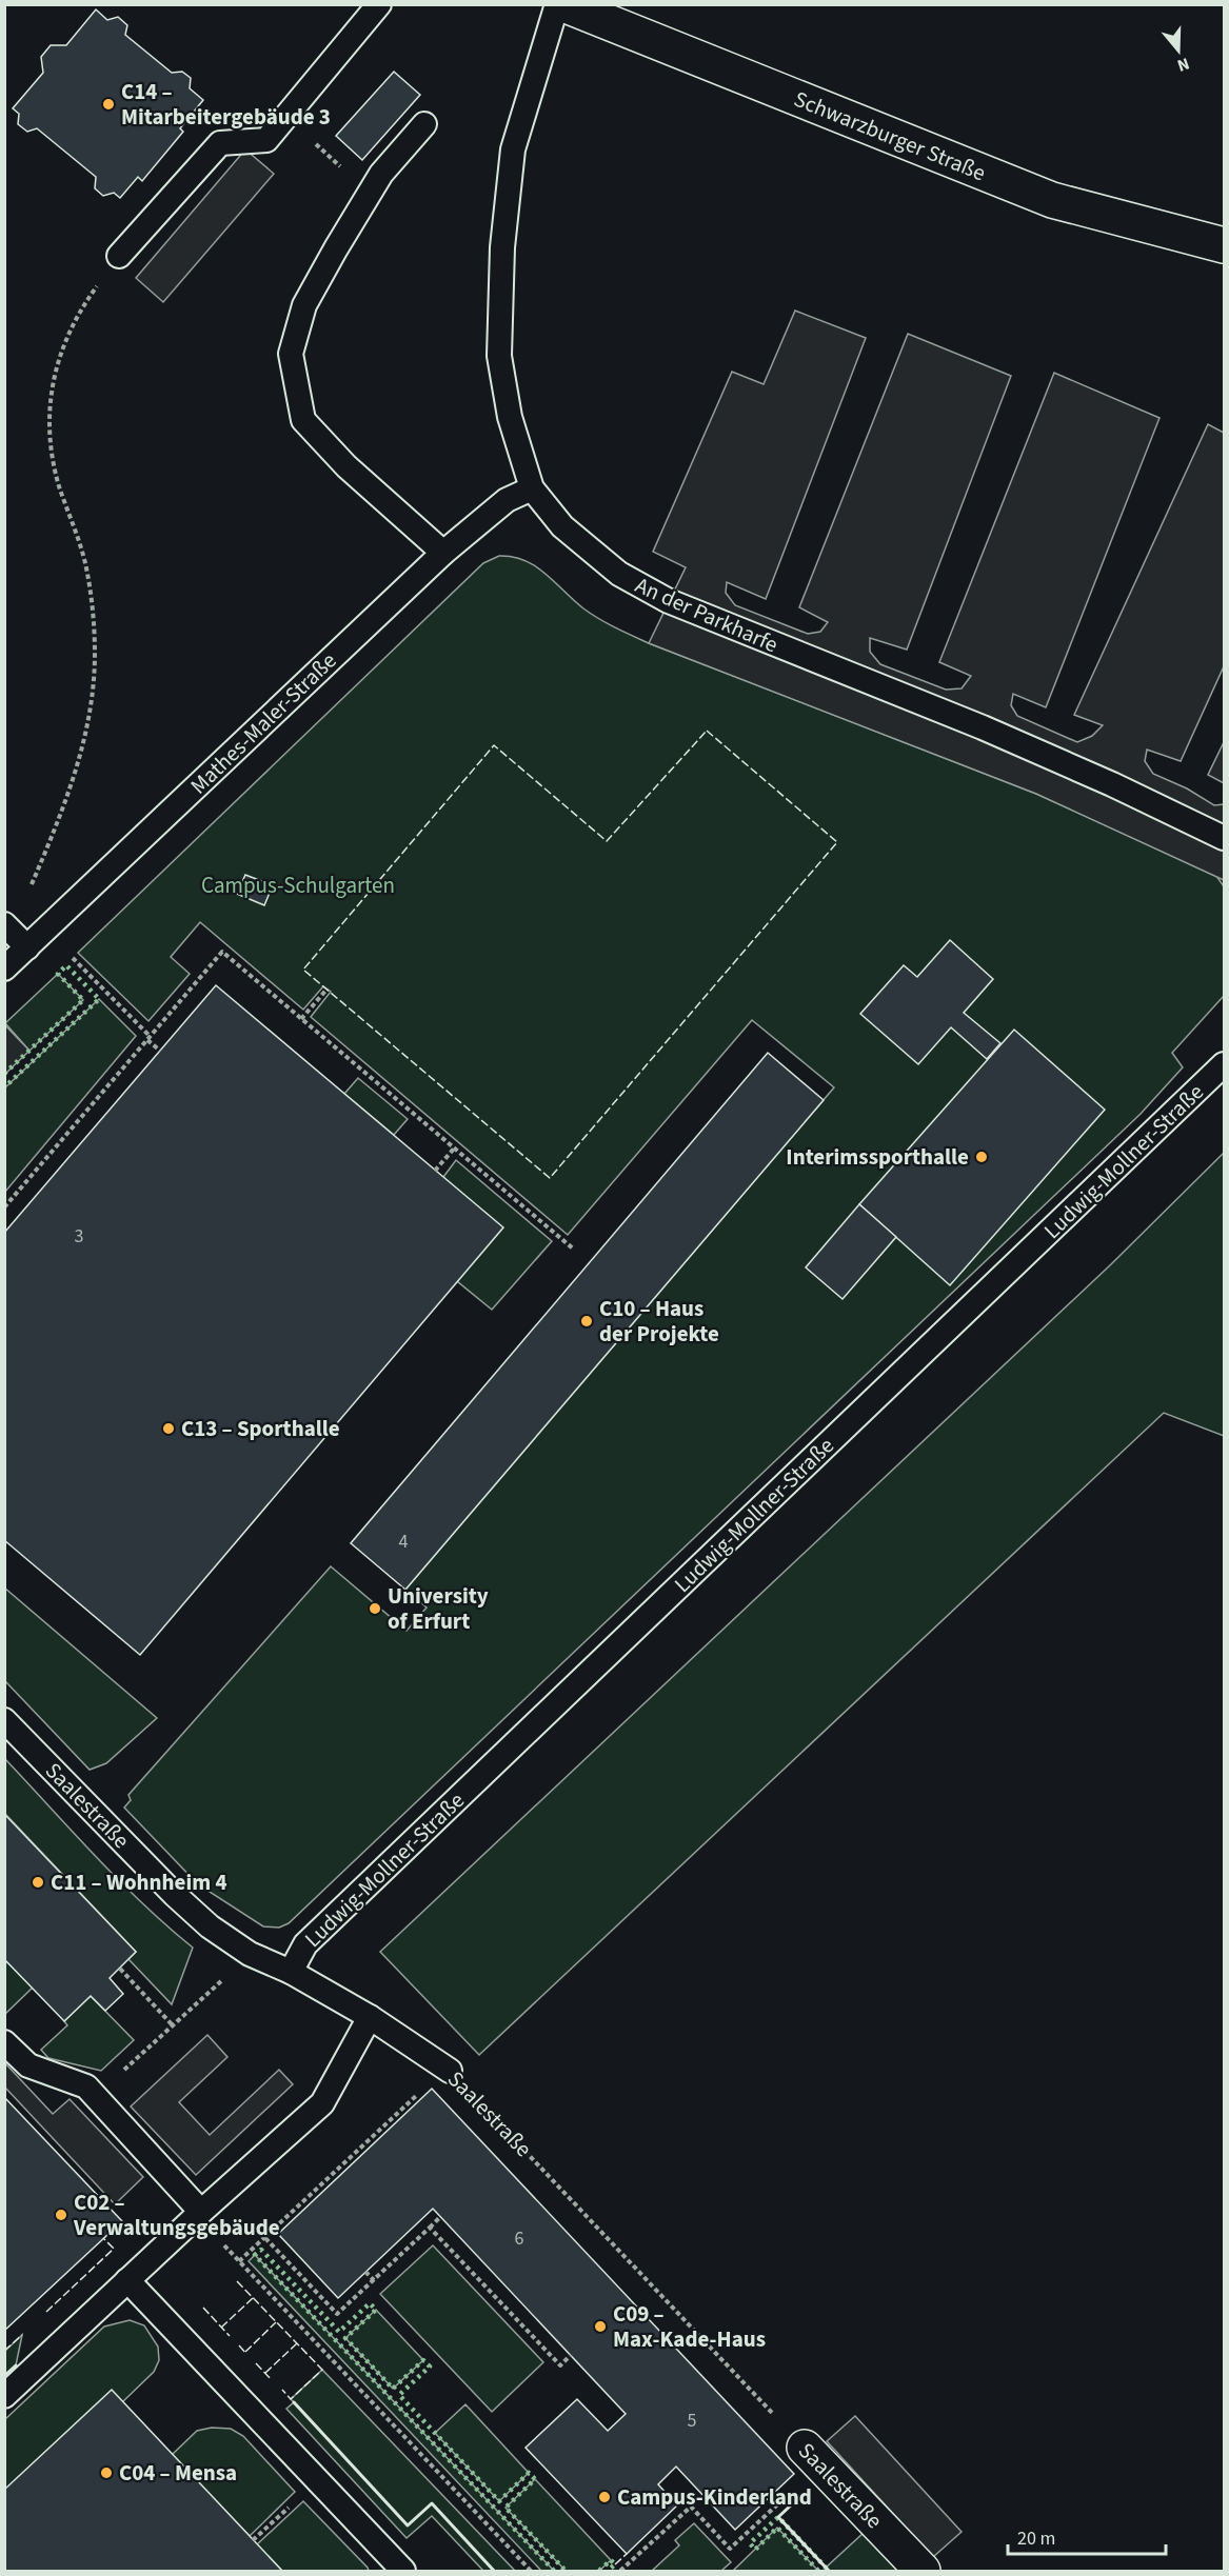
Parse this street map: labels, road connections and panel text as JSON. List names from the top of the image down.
{
  "streets": {
    "street": ["Schwarzburger Straße", "Saalestraße"],
    "lane": ["An der Parkharfe", "Mathes-Maler-Straße", "Ludwig-Mollner-Straße"]
  },
  "crossings": [
    ["An der Parkharfe", "Mathes-Maler-Straße"],
    ["Ludwig-Mollner-Straße", "Saalestraße"]
  ],
  "parks": ["Campus-Schulgarten"],
  "places": [
    "C14 – Mitarbeitergebäude 3",
    "Interimssporthalle",
    "C10 – Haus der Projekte",
    "C13 – Sporthalle",
    "University of Erfurt",
    "C11 – Wohnheim 4",
    "C02 – Verwaltungsgebäude",
    "C09 – Max-Kade-Haus",
    "C04 – Mensa",
    "Campus-Kinderland"
  ],
  "house_numbers": [
    "3",
    "4",
    "6",
    "5"
  ],
  "scale_bar": "20 m",
  "north": "bottom"
}
